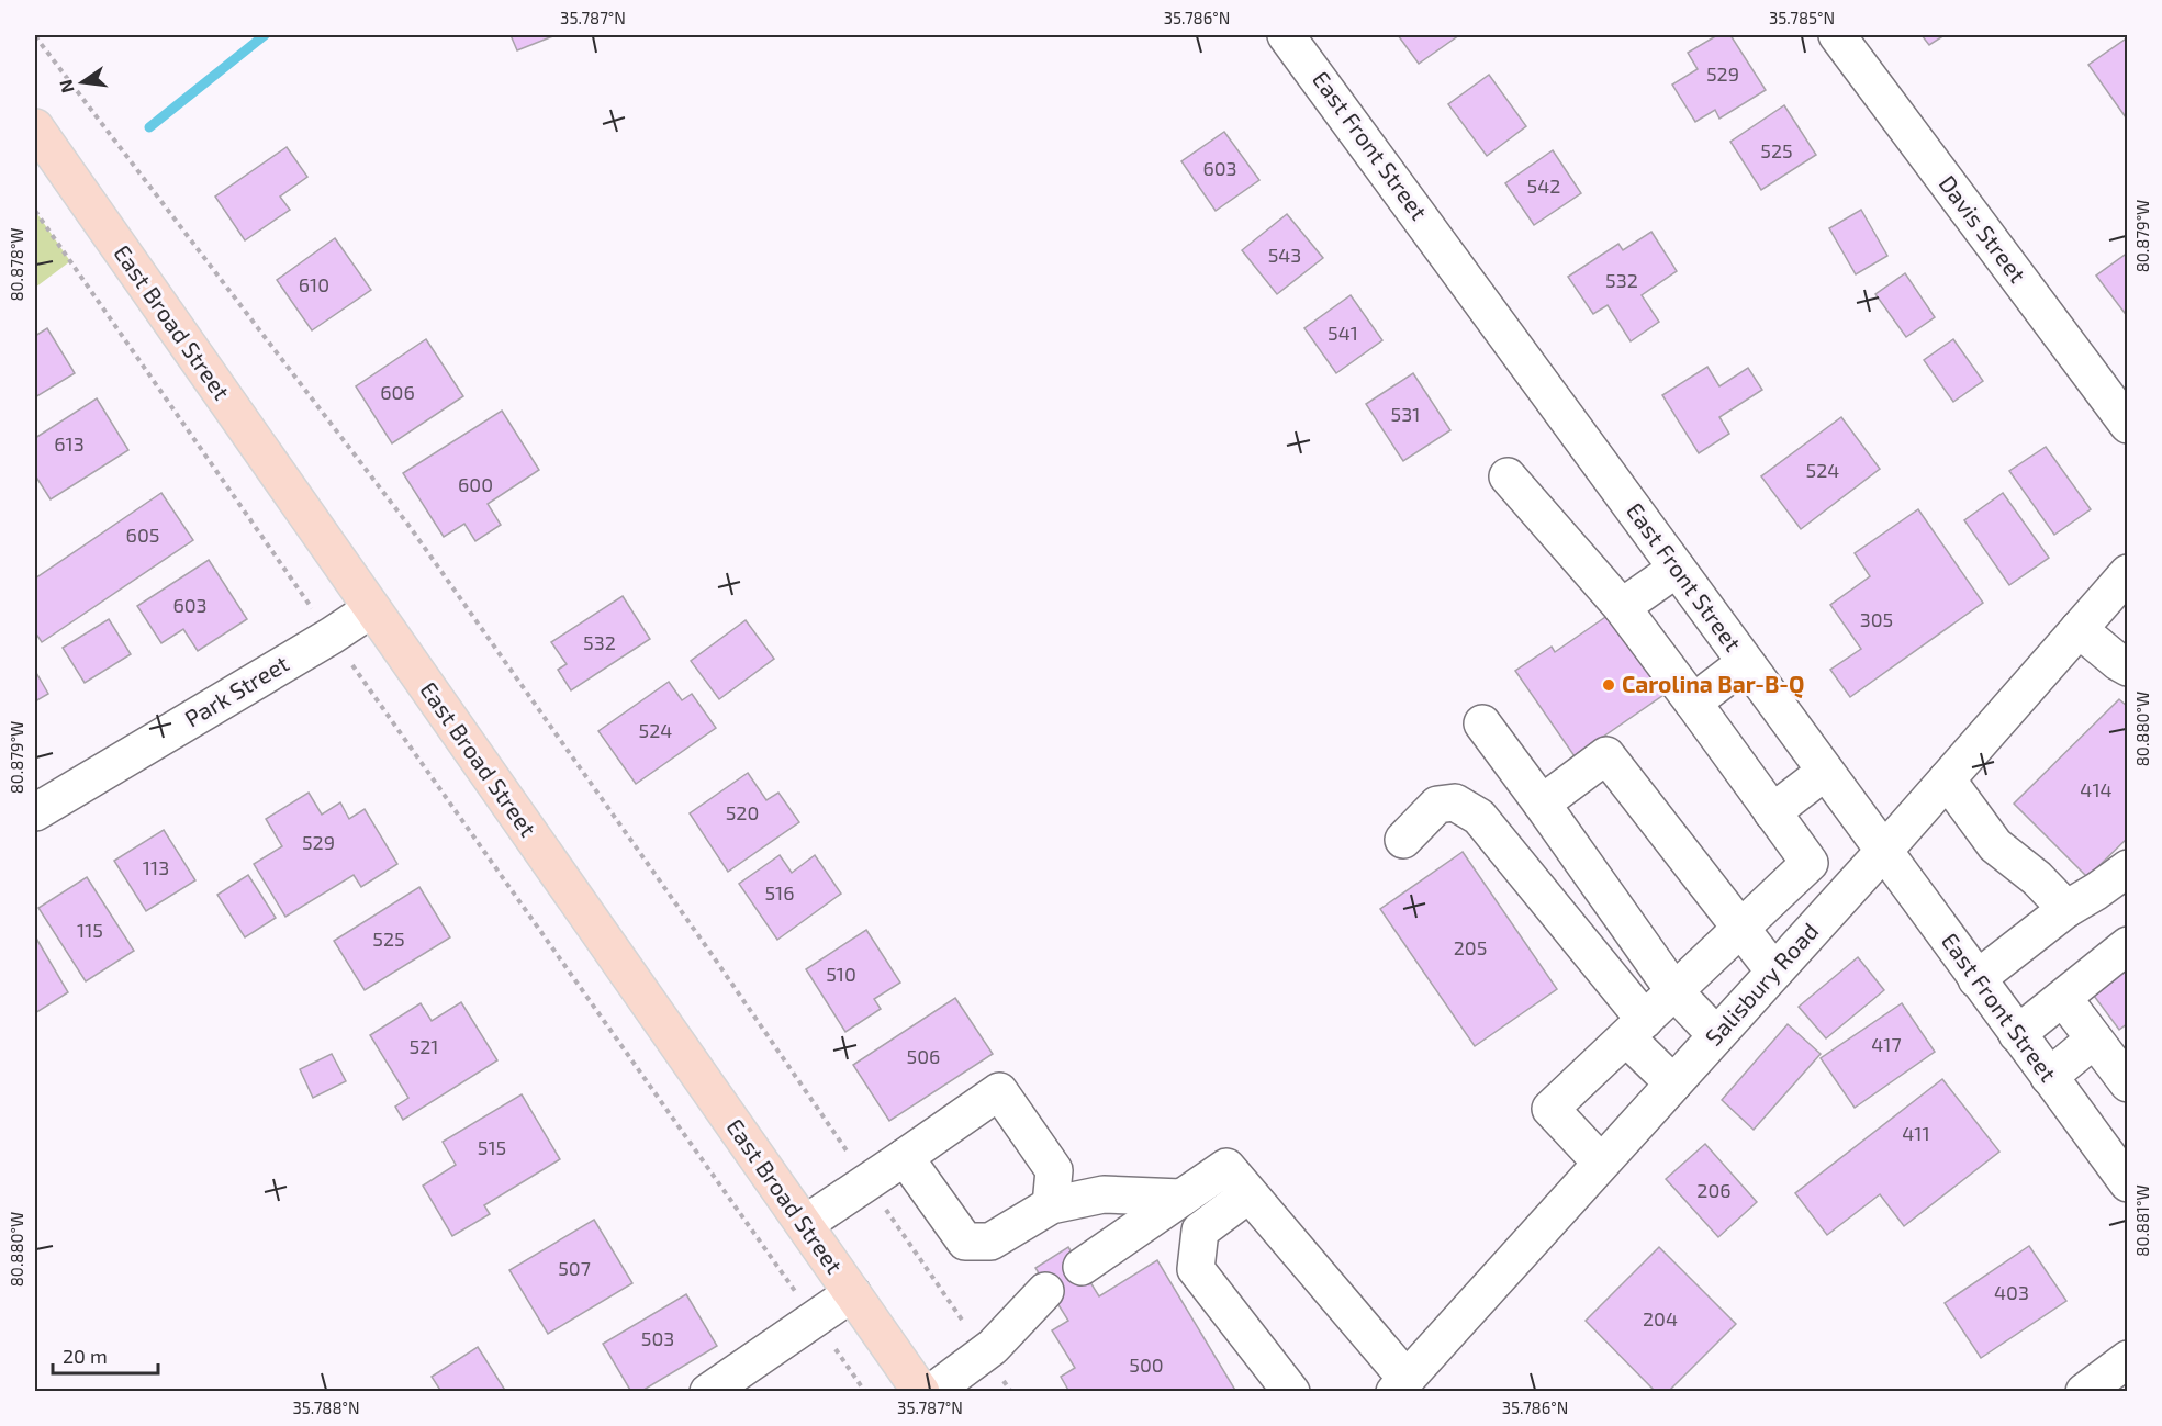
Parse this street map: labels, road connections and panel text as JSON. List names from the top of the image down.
{
  "streets": {
    "main road": ["East Broad Street"],
    "street": [
      "East Front Street",
      "Davis Street",
      "Park Street",
      "Salisbury Road"
    ]
  },
  "crossings": [
    ["East Front Street", "Salisbury Road"],
    ["East Broad Street", "Park Street"]
  ],
  "places": ["Carolina Bar-B-Q"],
  "house_numbers": [
    "529",
    "525",
    "603",
    "542",
    "543",
    "532",
    "610",
    "541",
    "606",
    "531",
    "613",
    "524",
    "600",
    "605",
    "603",
    "305",
    "532",
    "524",
    "414",
    "520",
    "529",
    "113",
    "516",
    "115",
    "525",
    "205",
    "510",
    "417",
    "521",
    "506",
    "411",
    "515",
    "206",
    "507",
    "403",
    "204",
    "503",
    "500"
  ],
  "scale_bar": "20 m",
  "north": "left",
  "coordinates": [
    "35.787°N",
    "35.786°N",
    "35.785°N",
    "80.879°W",
    "80.878°W",
    "80.880°W",
    "80.881°W",
    "35.788°N"
  ]
}
